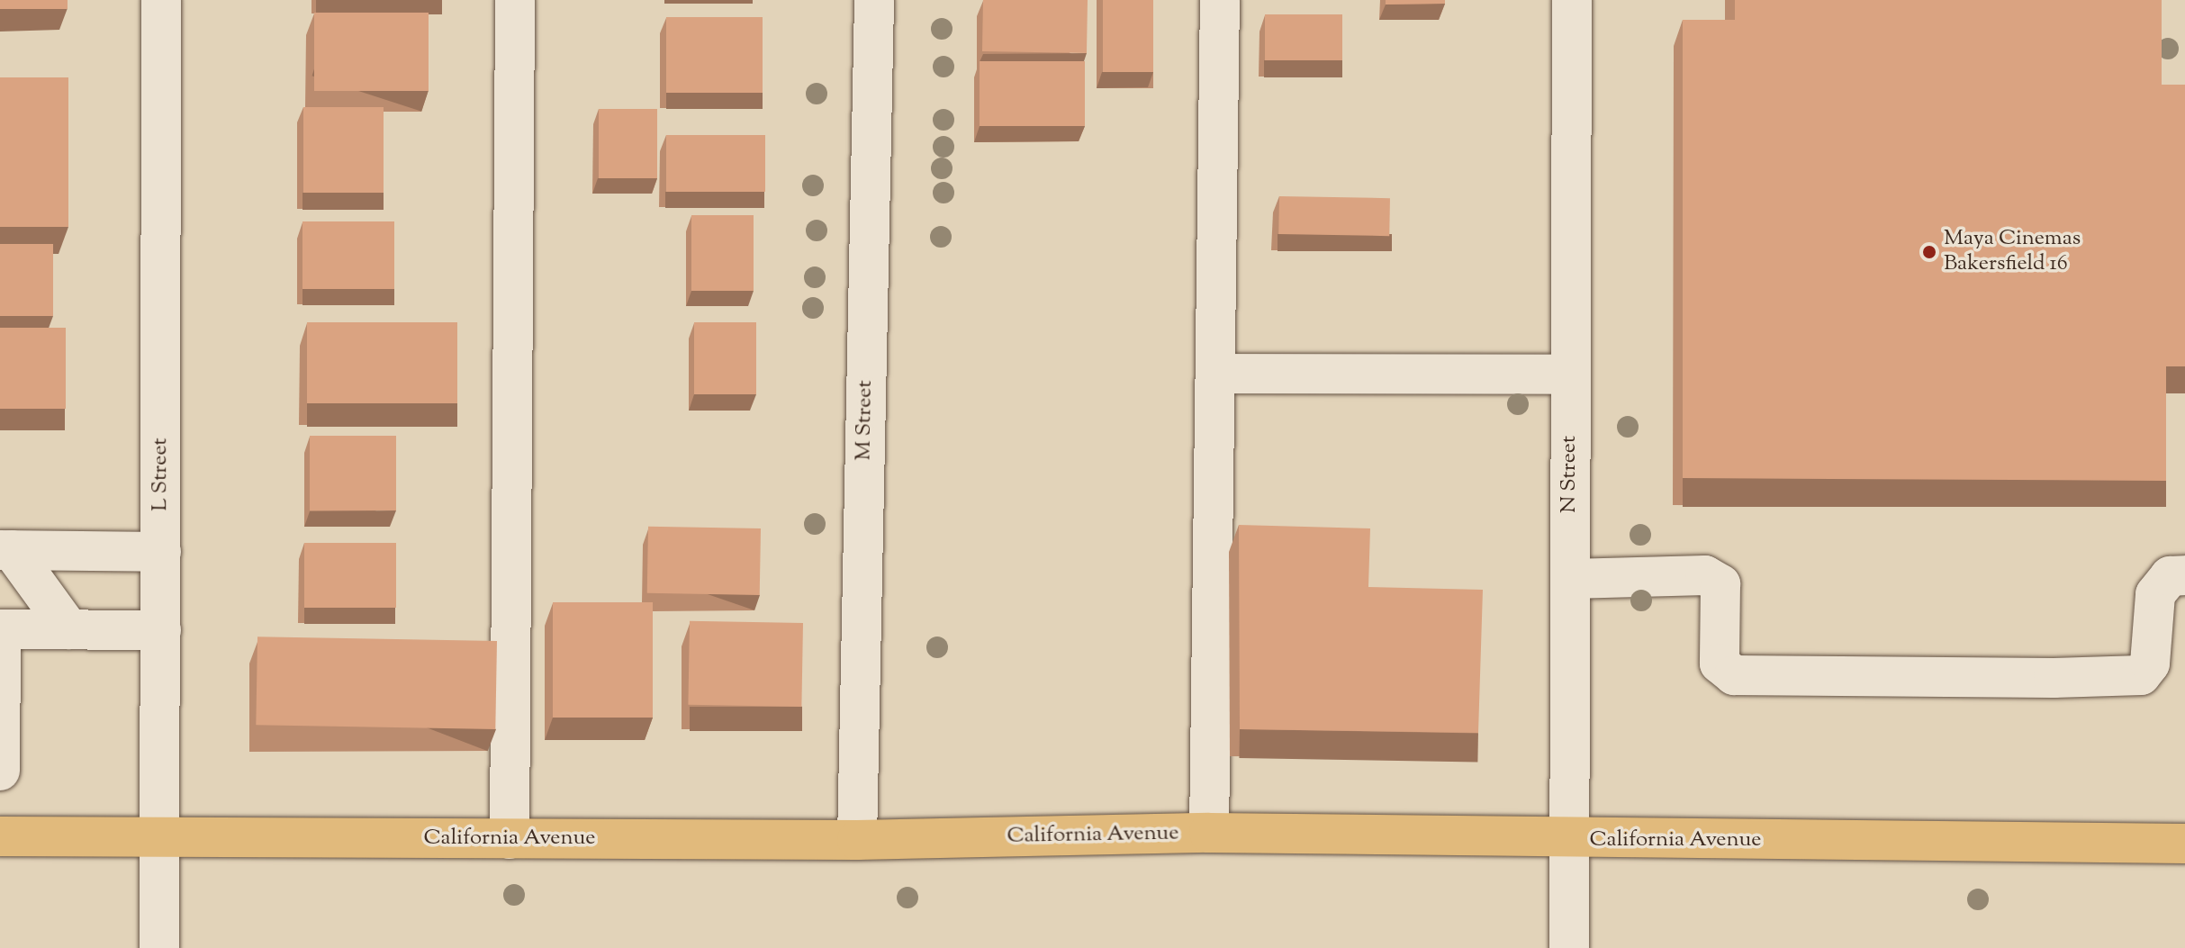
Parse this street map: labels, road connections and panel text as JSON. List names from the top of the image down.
{
  "streets": {
    "main road": ["California Avenue"],
    "street": ["M Street", "L Street", "N Street"]
  },
  "crossings": [
    ["M Street", "California Avenue"],
    ["L Street", "California Avenue"],
    ["N Street", "California Avenue"]
  ],
  "places": ["Maya Cinemas Bakersfield 16"]
}
